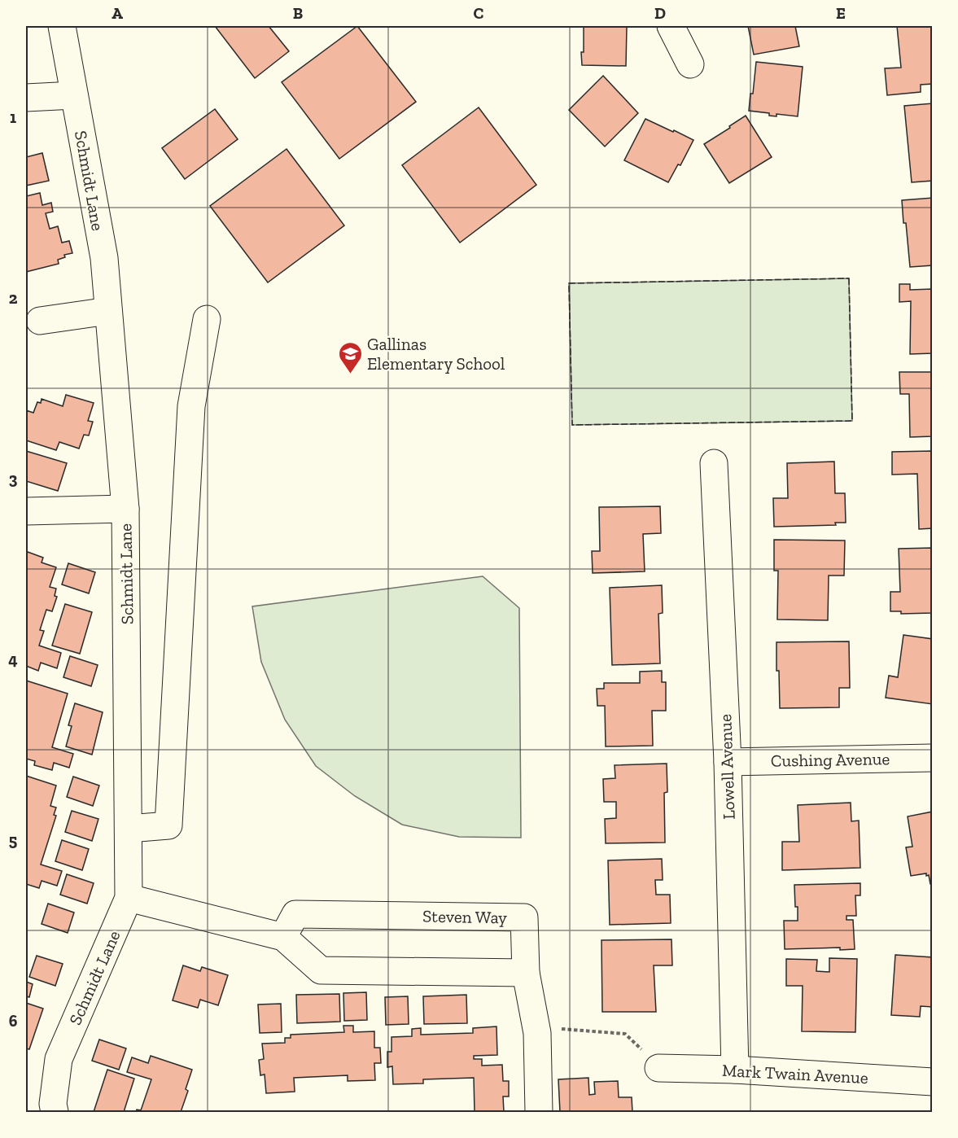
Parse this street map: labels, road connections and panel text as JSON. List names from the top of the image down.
{
  "streets": {
    "street": [
      "Schmidt Lane",
      "Cushing Avenue",
      "Lowell Avenue",
      "Steven Way",
      "Mark Twain Avenue"
    ]
  },
  "crossings": [
    ["Cushing Avenue", "Lowell Avenue"],
    ["Lowell Avenue", "Mark Twain Avenue"]
  ],
  "places": {
    "school or university": ["Gallinas Elementary School"]
  },
  "grid": {
    "columns": [
      "A",
      "B",
      "C",
      "D",
      "E"
    ],
    "rows": [
      "1",
      "2",
      "3",
      "4",
      "5",
      "6"
    ]
  }
}
